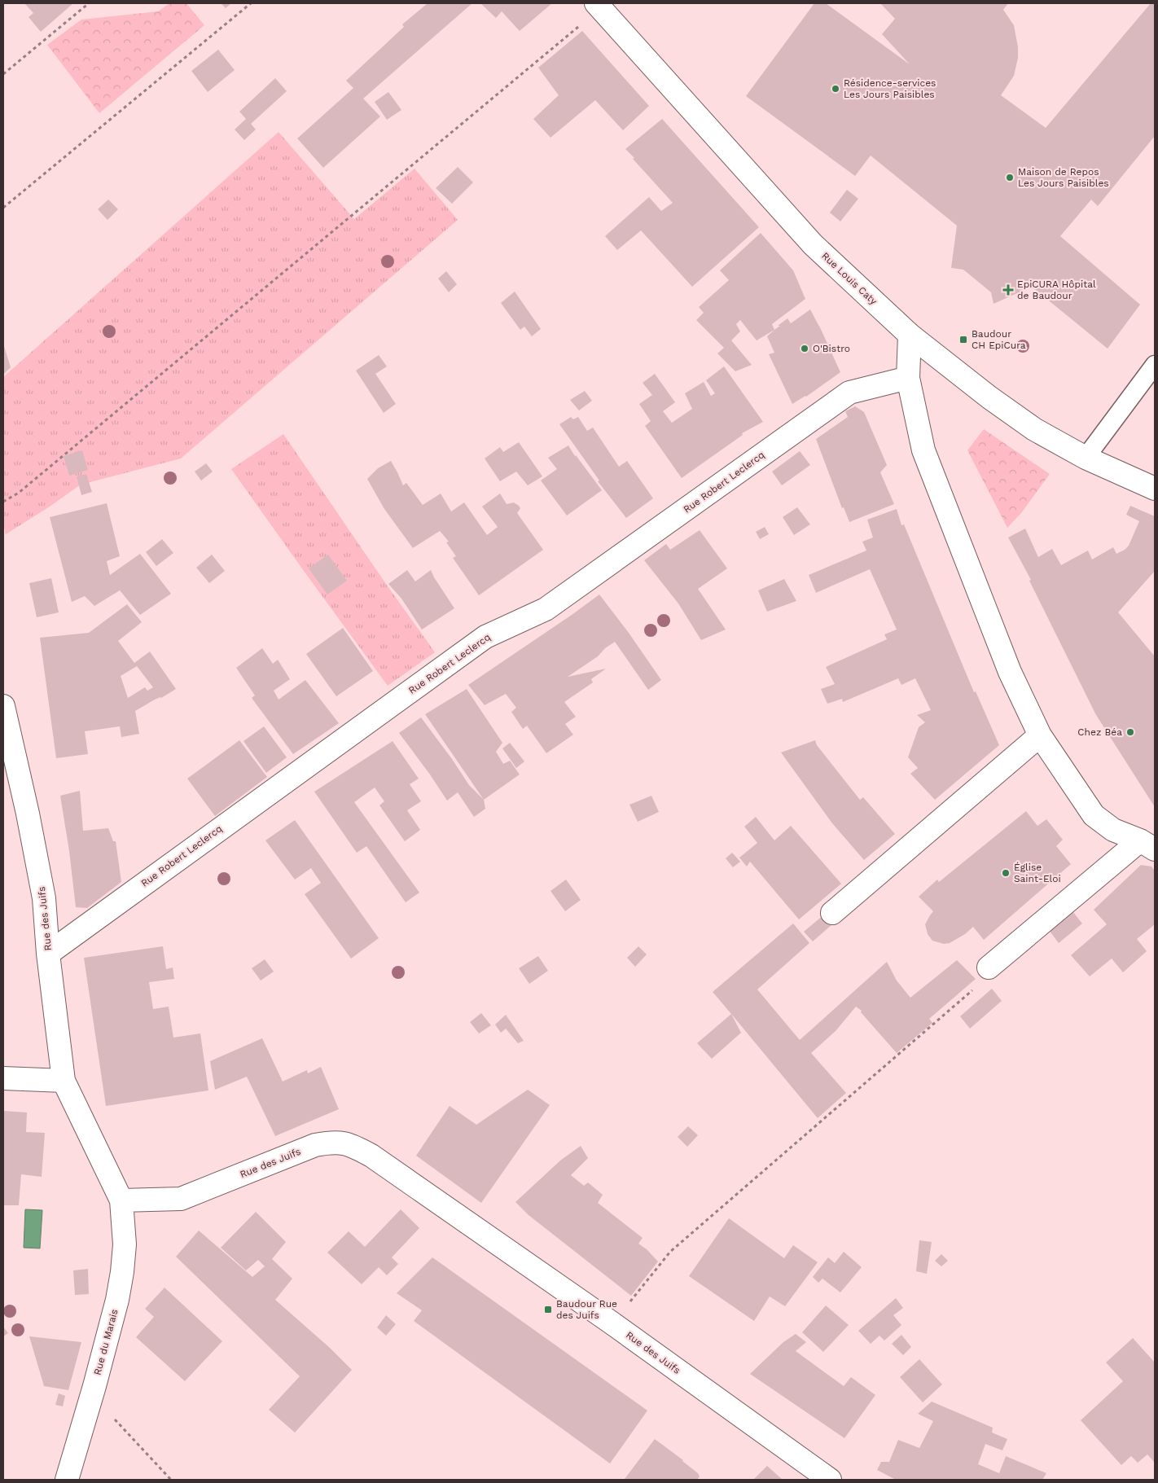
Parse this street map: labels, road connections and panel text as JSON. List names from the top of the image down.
{
  "streets": {
    "street": [
      "Rue Louis Caty",
      "Rue Robert Leclercq",
      "Rue des Juifs",
      "Rue du Marais"
    ]
  },
  "crossings": [
    ["Rue Robert Leclercq", "Rue des Juifs"],
    ["Rue des Juifs", "Rue du Marais"]
  ],
  "places": {
    "other": [
      "Résidence-services Les Jours Paisibles",
      "Maison de Repos Les Jours Paisibles",
      "O'Bistro",
      "Chez Béa",
      "Église Saint-Eloi"
    ],
    "health": ["EpiCURA Hôpital de Baudour"],
    "transit": ["Baudour CH EpiCura", "Baudour Rue des Juifs"]
  }
}
